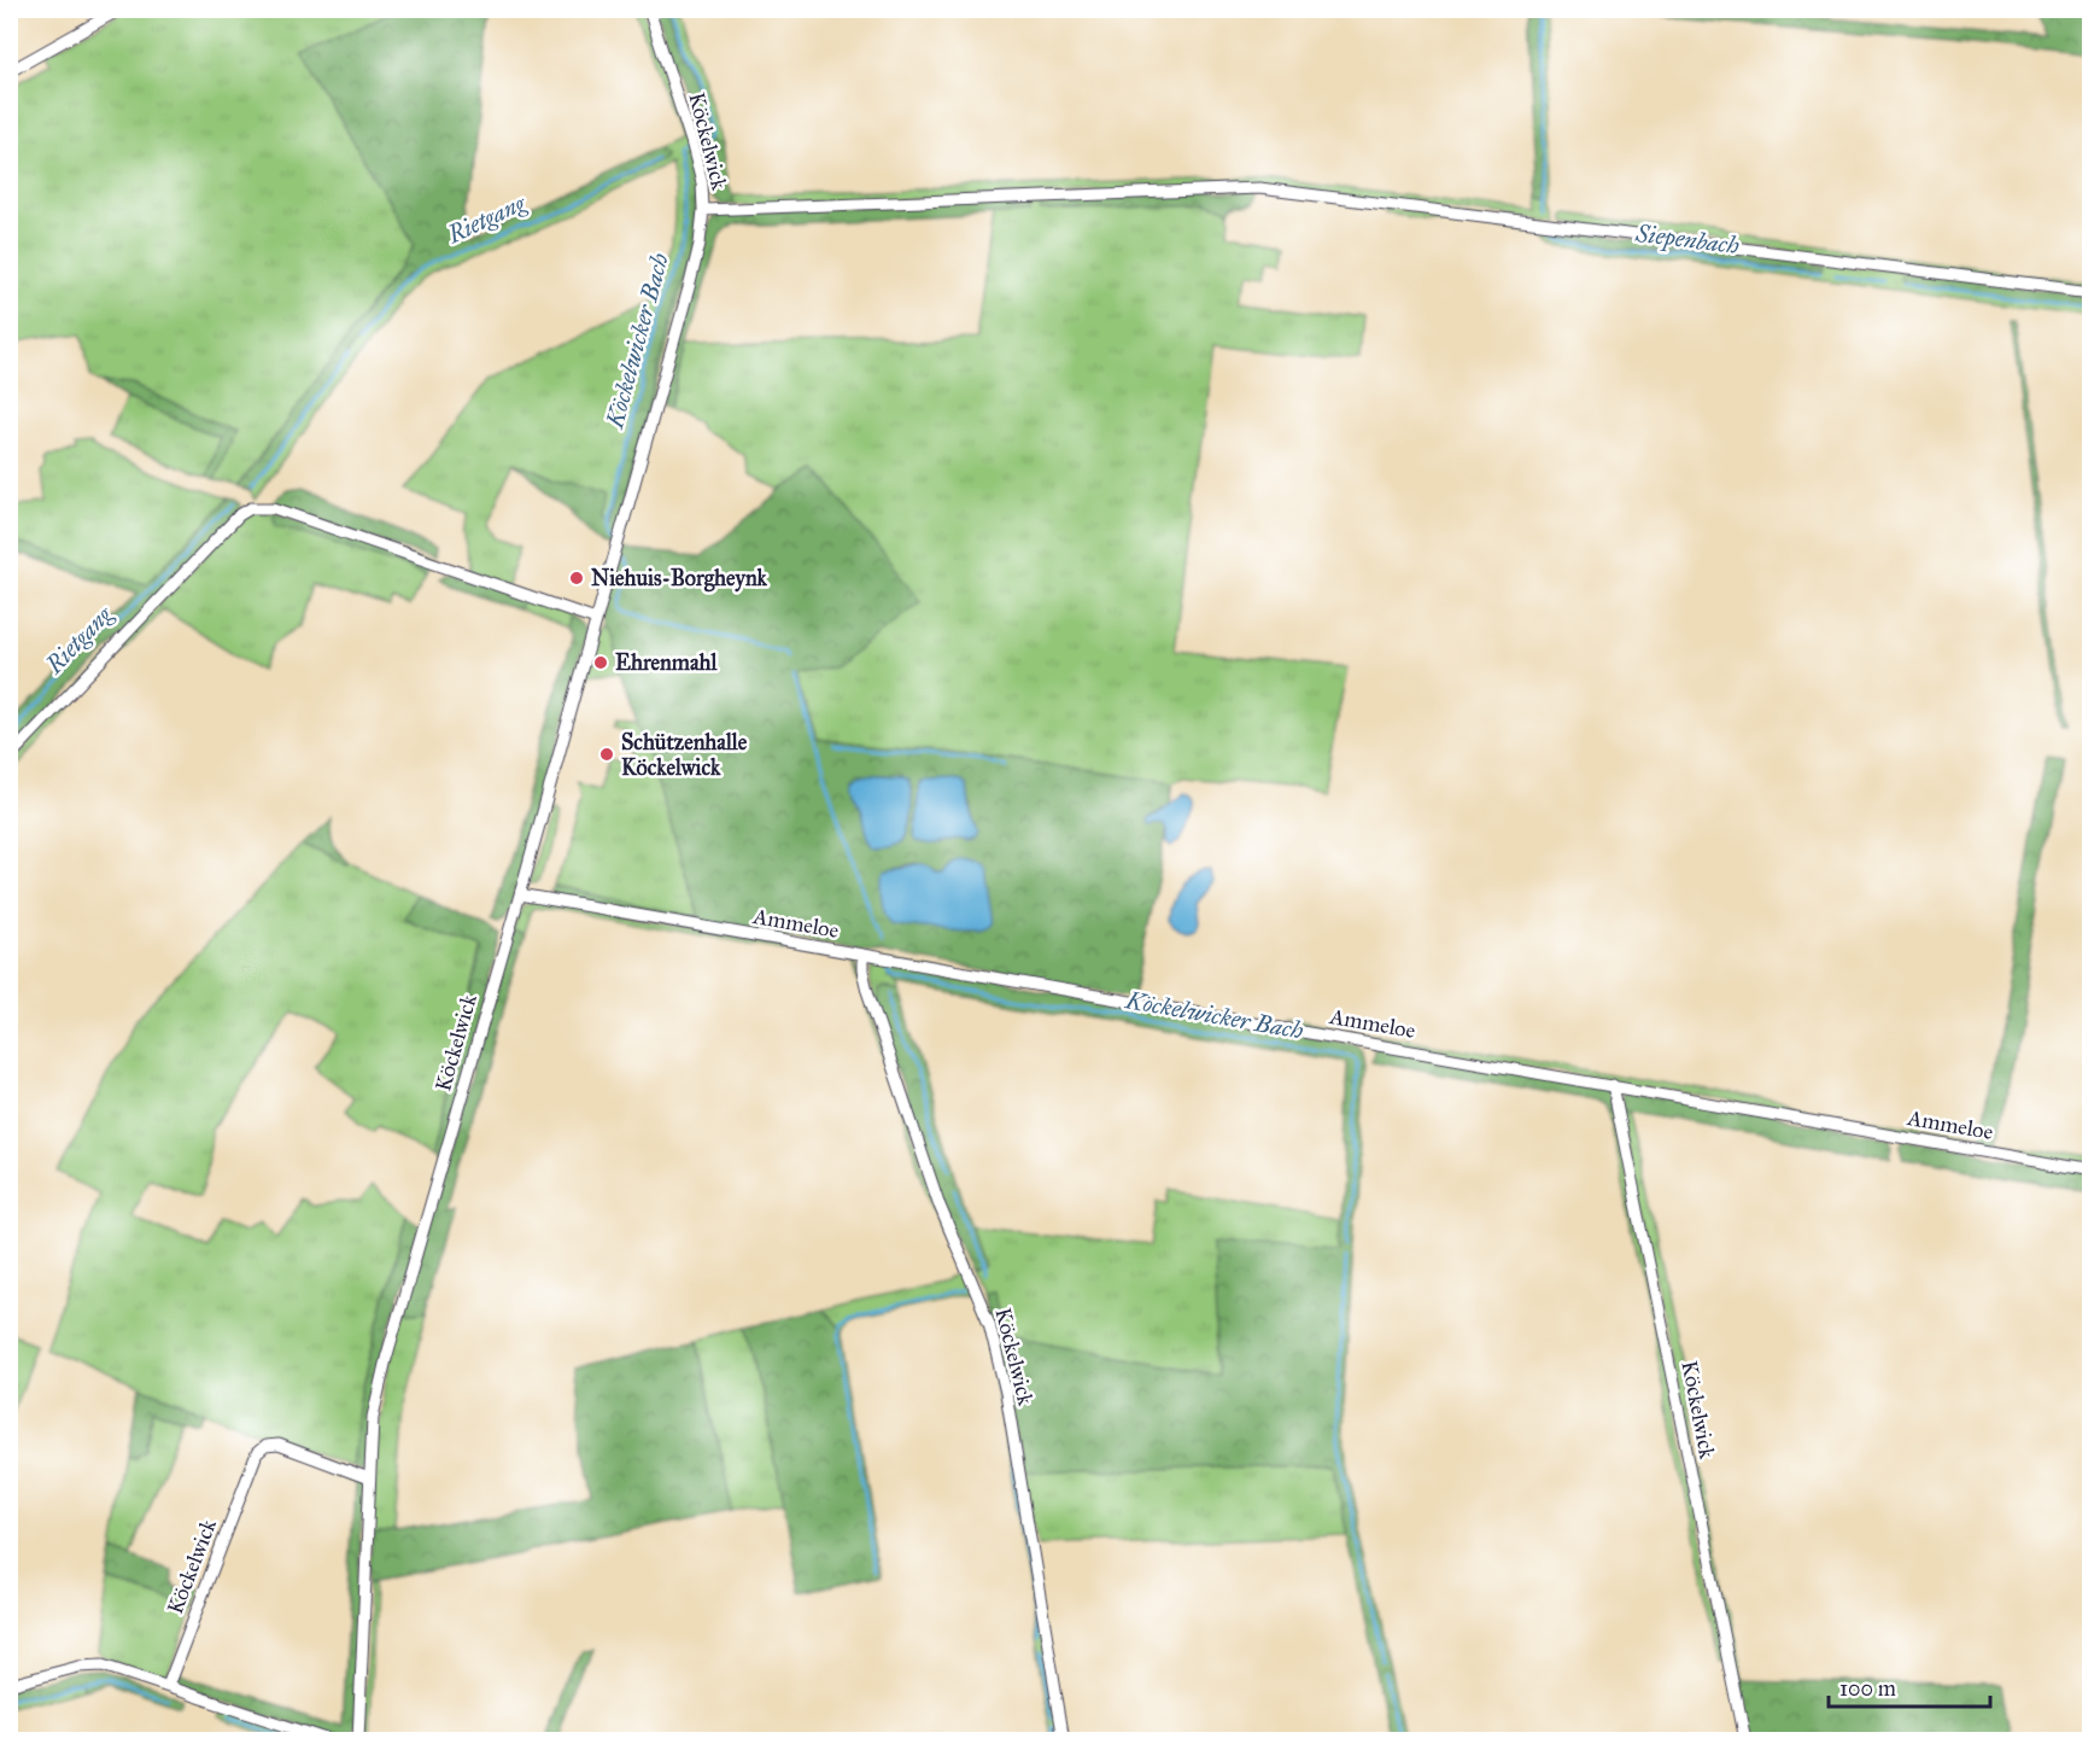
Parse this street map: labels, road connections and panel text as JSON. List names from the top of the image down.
{
  "streets": {
    "street": ["Köckelwick", "Ammeloe"]
  },
  "crossings": [
    ["Köckelwick", "Ammeloe"]
  ],
  "water": ["Rietgang", "Siepenbach", "Köckelwicker Bach"],
  "places": ["Niehuis-Borgheynk", "Ehrenmahl", "Schützenhalle Köckelwick"],
  "scale_bar": "100 m"
}
